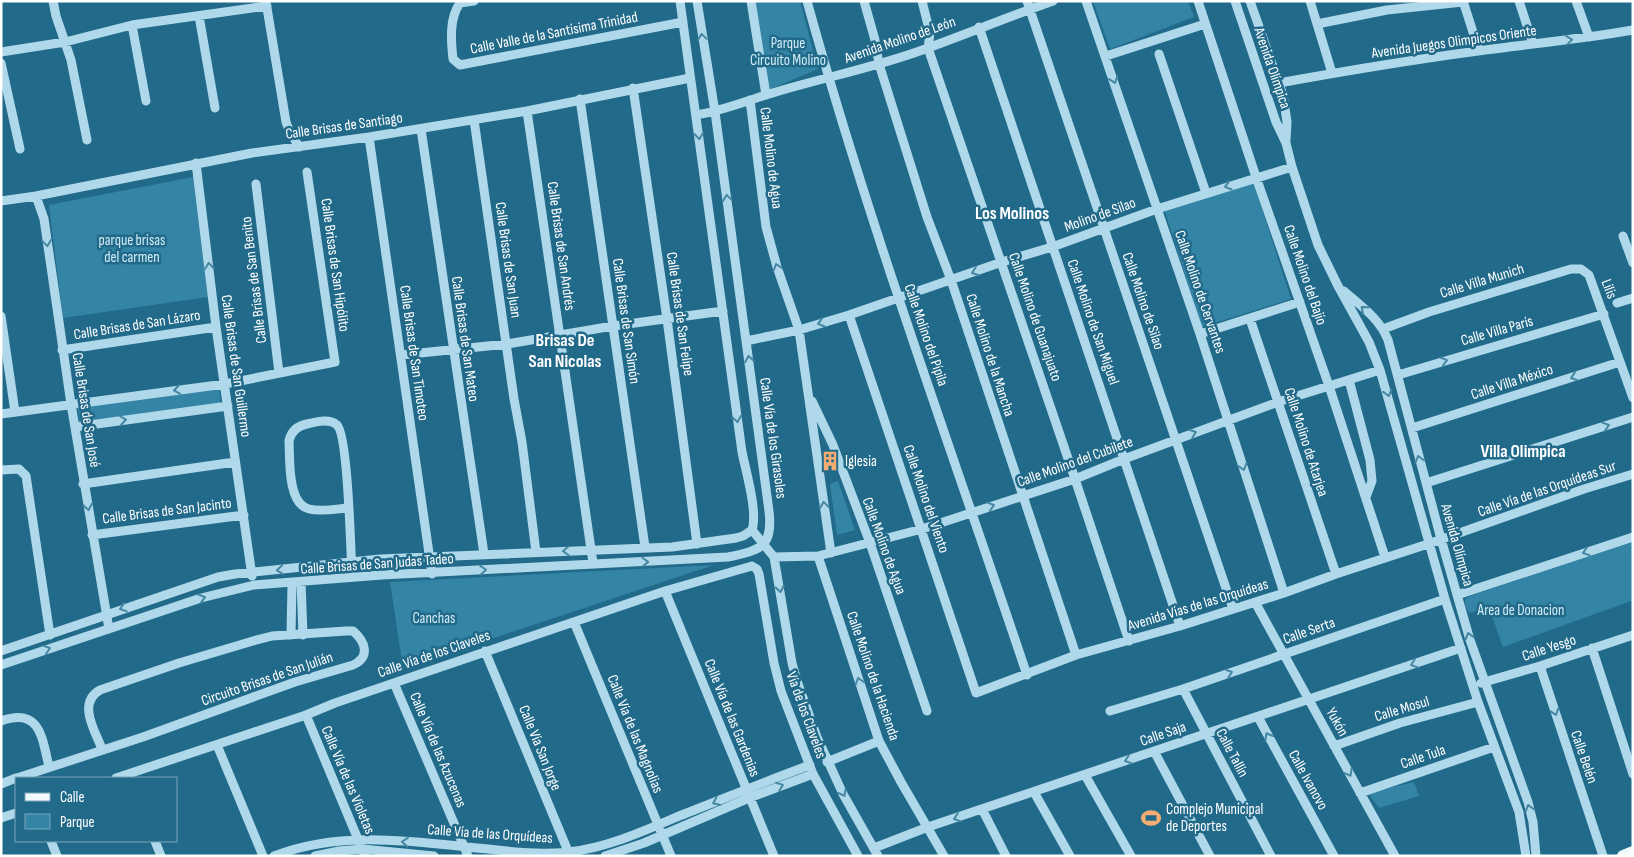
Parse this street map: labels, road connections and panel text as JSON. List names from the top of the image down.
{
  "streets": {
    "street": [
      "Calle Valle de la Santísima Trinidad",
      "Avenida Molino de León",
      "Avenida Juegos Olimpicos Oriente",
      "Avenida Olímpica",
      "Calle Brisas de Santiago",
      "Calle Molino de Agua",
      "Molino de Silao",
      "Calle Brisas de San Andrés",
      "Calle Brisas de San Juan",
      "Calle Brisas de San Hipólito",
      "Calle Molino del Bajío",
      "Calle Brisas de San Benito",
      "Calle Villa Munich",
      "Lilis",
      "Calle Molino de Cervantes",
      "Calle Molino de Silao",
      "Calle Brisas de San Felipe",
      "Calle Molino de Guanajuato",
      "Calle Brisas de San Simón",
      "Calle Molino de San Miguel",
      "Calle Brisas de San Lázaro",
      "Calle Villa París",
      "Calle Molino del Pípila",
      "Calle Brisas de San Mateo",
      "Calle Brisas de San Timoteo",
      "Calle Molino de la Mancha",
      "Calle Brisas de San Guillermo",
      "Calle Villa México",
      "Calle Brisas de San José",
      "Calle Vía de los Girasoles",
      "Calle Molino de Atarjea",
      "Calle Molino del Cubilete",
      "Calle Vía de las Orquídeas Sur",
      "Calle Molino del Viento",
      "Calle Brisas de San Jacinto",
      "Calle Brisas de San Judas Tadeo",
      "Avenida Vías de las Orquídeas",
      "Calle Serta",
      "Calle Yesgo",
      "Calle Vía de los Claveles",
      "Calle Molino de la Hacienda",
      "Circuito Brisas de San Julián",
      "Calle Mosul",
      "Vía de los Claveles",
      "Calle Vía de las Gardenias",
      "Yukón",
      "Calle Vía de las Magnolias",
      "Calle Saja",
      "Calle Vía San Jorge",
      "Calle Vía de las Azucenas",
      "Calle Tallín",
      "Calle Tula",
      "Calle Belén",
      "Calle Vía de las Violetas",
      "Calle Ivanovo",
      "Calle Vía de las Orquídeas"
    ]
  },
  "crossings": [
    ["Calle Valle de la Santísima Trinidad", "Calle Vía de los Girasoles"],
    ["Avenida Molino de León", "Calle Molino de Agua"],
    ["Avenida Molino de León", "Calle Molino de Silao"],
    ["Avenida Molino de León", "Calle Molino de Guanajuato"],
    ["Avenida Molino de León", "Calle Molino de San Miguel"],
    ["Avenida Molino de León", "Calle Molino del Pípila"],
    ["Avenida Molino de León", "Calle Molino de la Mancha"],
    ["Avenida Molino de León", "Calle Vía de los Girasoles"],
    ["Avenida Juegos Olimpicos Oriente", "Avenida Olímpica"],
    ["Avenida Olímpica", "Molino de Silao"],
    ["Avenida Olímpica", "Calle Villa Munich"],
    ["Avenida Olímpica", "Calle Villa París"],
    ["Avenida Olímpica", "Calle Villa México"],
    ["Avenida Olímpica", "Calle Molino del Cubilete"],
    ["Avenida Olímpica", "Calle Vía de las Orquídeas Sur"],
    ["Avenida Olímpica", "Avenida Vías de las Orquídeas"],
    ["Avenida Olímpica", "Calle Serta"],
    ["Avenida Olímpica", "Calle Yesgo"],
    ["Avenida Olímpica", "Calle Mosul"],
    ["Avenida Olímpica", "Calle Saja"],
    ["Avenida Olímpica", "Calle Tula"],
    ["Calle Brisas de Santiago", "Calle Brisas de San Andrés"],
    ["Calle Brisas de Santiago", "Calle Brisas de San Juan"],
    ["Calle Brisas de Santiago", "Calle Brisas de San Felipe"],
    ["Calle Brisas de Santiago", "Calle Brisas de San Simón"],
    ["Calle Brisas de Santiago", "Calle Brisas de San Mateo"],
    ["Calle Brisas de Santiago", "Calle Brisas de San Timoteo"],
    ["Calle Brisas de Santiago", "Calle Brisas de San Guillermo"],
    ["Calle Brisas de Santiago", "Calle Brisas de San José"],
    ["Calle Brisas de Santiago", "Calle Vía de los Girasoles"],
    ["Calle Molino de Agua", "Molino de Silao"],
    ["Calle Molino de Agua", "Calle Molino del Cubilete"],
    ["Molino de Silao", "Calle Molino del Bajío"],
    ["Molino de Silao", "Calle Molino de Cervantes"],
    ["Molino de Silao", "Calle Molino de Silao"],
    ["Molino de Silao", "Calle Molino de Guanajuato"],
    ["Molino de Silao", "Calle Molino de San Miguel"],
    ["Molino de Silao", "Calle Molino del Pípila"],
    ["Molino de Silao", "Calle Molino de la Mancha"],
    ["Molino de Silao", "Calle Vía de los Girasoles"],
    ["Molino de Silao", "Calle Molino del Viento"],
    ["Calle Brisas de San Andrés", "Calle Brisas de San Judas Tadeo"],
    ["Calle Brisas de San Juan", "Calle Brisas de San Judas Tadeo"],
    ["Calle Brisas de San Hipólito", "Calle Brisas de San Benito"],
    ["Calle Molino del Bajío", "Calle Molino del Cubilete"],
    ["Calle Molino del Bajío", "Avenida Vías de las Orquídeas"],
    ["Calle Villa Munich", "Lilis"],
    ["Lilis", "Calle Villa París"],
    ["Lilis", "Calle Villa México"],
    ["Calle Molino de Cervantes", "Calle Molino del Cubilete"],
    ["Calle Molino de Cervantes", "Avenida Vías de las Orquídeas"],
    ["Calle Molino de Silao", "Calle Molino del Cubilete"],
    ["Calle Molino de Silao", "Avenida Vías de las Orquídeas"],
    ["Calle Brisas de San Felipe", "Calle Brisas de San Judas Tadeo"],
    ["Calle Molino de Guanajuato", "Calle Molino del Cubilete"],
    ["Calle Molino de Guanajuato", "Avenida Vías de las Orquídeas"],
    ["Calle Brisas de San Simón", "Calle Brisas de San Judas Tadeo"],
    ["Calle Molino de San Miguel", "Calle Molino del Cubilete"],
    ["Calle Molino de San Miguel", "Avenida Vías de las Orquídeas"],
    ["Calle Brisas de San Lázaro", "Calle Brisas de San Guillermo"],
    ["Calle Brisas de San Lázaro", "Calle Brisas de San José"],
    ["Calle Molino del Pípila", "Calle Molino del Cubilete"],
    ["Calle Molino del Pípila", "Avenida Vías de las Orquídeas"],
    ["Calle Brisas de San Mateo", "Calle Brisas de San Judas Tadeo"],
    ["Calle Brisas de San Timoteo", "Calle Brisas de San Judas Tadeo"],
    ["Calle Molino de la Mancha", "Calle Molino del Cubilete"],
    ["Calle Molino de la Mancha", "Avenida Vías de las Orquídeas"],
    ["Calle Brisas de San Guillermo", "Calle Brisas de San Jacinto"],
    ["Calle Brisas de San Guillermo", "Calle Brisas de San Judas Tadeo"],
    ["Calle Brisas de San José", "Calle Brisas de San Jacinto"],
    ["Calle Brisas de San José", "Calle Brisas de San Judas Tadeo"],
    ["Calle Vía de los Girasoles", "Calle Brisas de San Judas Tadeo"],
    ["Calle Molino de Atarjea", "Calle Molino del Cubilete"],
    ["Calle Molino de Atarjea", "Avenida Vías de las Orquídeas"],
    ["Calle Molino del Cubilete", "Calle Molino del Viento"],
    ["Calle Molino del Cubilete", "Calle Molino de la Hacienda"],
    ["Calle Vía de las Orquídeas Sur", "Avenida Vías de las Orquídeas"],
    ["Calle Molino del Viento", "Avenida Vías de las Orquídeas"],
    ["Calle Brisas de San Judas Tadeo", "Circuito Brisas de San Julián"],
    ["Avenida Vías de las Orquídeas", "Yukón"],
    ["Calle Serta", "Yukón"],
    ["Calle Serta", "Calle Tallín"],
    ["Calle Yesgo", "Calle Belén"],
    ["Calle Vía de los Claveles", "Vía de los Claveles"],
    ["Calle Vía de los Claveles", "Calle Vía de las Gardenias"],
    ["Calle Vía de los Claveles", "Calle Vía de las Magnolias"],
    ["Calle Vía de los Claveles", "Calle Vía San Jorge"],
    ["Calle Vía de los Claveles", "Calle Vía de las Azucenas"],
    ["Calle Vía de los Claveles", "Calle Vía de las Violetas"],
    ["Calle Molino de la Hacienda", "Calle Saja"],
    ["Calle Mosul", "Yukón"],
    ["Vía de los Claveles", "Calle Vía de las Orquídeas"],
    ["Calle Vía de las Gardenias", "Calle Vía de las Orquídeas"],
    ["Yukón", "Calle Saja"],
    ["Yukón", "Calle Tula"],
    ["Calle Vía de las Magnolias", "Calle Vía de las Orquídeas"],
    ["Calle Saja", "Calle Tallín"],
    ["Calle Saja", "Calle Ivanovo"],
    ["Calle Vía San Jorge", "Calle Vía de las Orquídeas"],
    ["Calle Vía de las Azucenas", "Calle Vía de las Orquídeas"],
    ["Calle Vía de las Violetas", "Calle Vía de las Orquídeas"]
  ],
  "one_way": [
    "Calle Villa París",
    "Calle Brisas de San Guillermo",
    "Calle Saja",
    "Calle Ivanovo"
  ],
  "districts": ["Los Molinos", "Brisas De San Nicolas", "Villa Olimpica"],
  "parks": [
    "Parque Circuito Molino",
    "parque brisas del carmen",
    "Area de Donacion",
    "Canchas"
  ],
  "places": {
    "building": ["Iglesia"],
    "sports": ["Complejo Municipal de Deportes"]
  },
  "legend": ["Calle", "Parque"]
}
